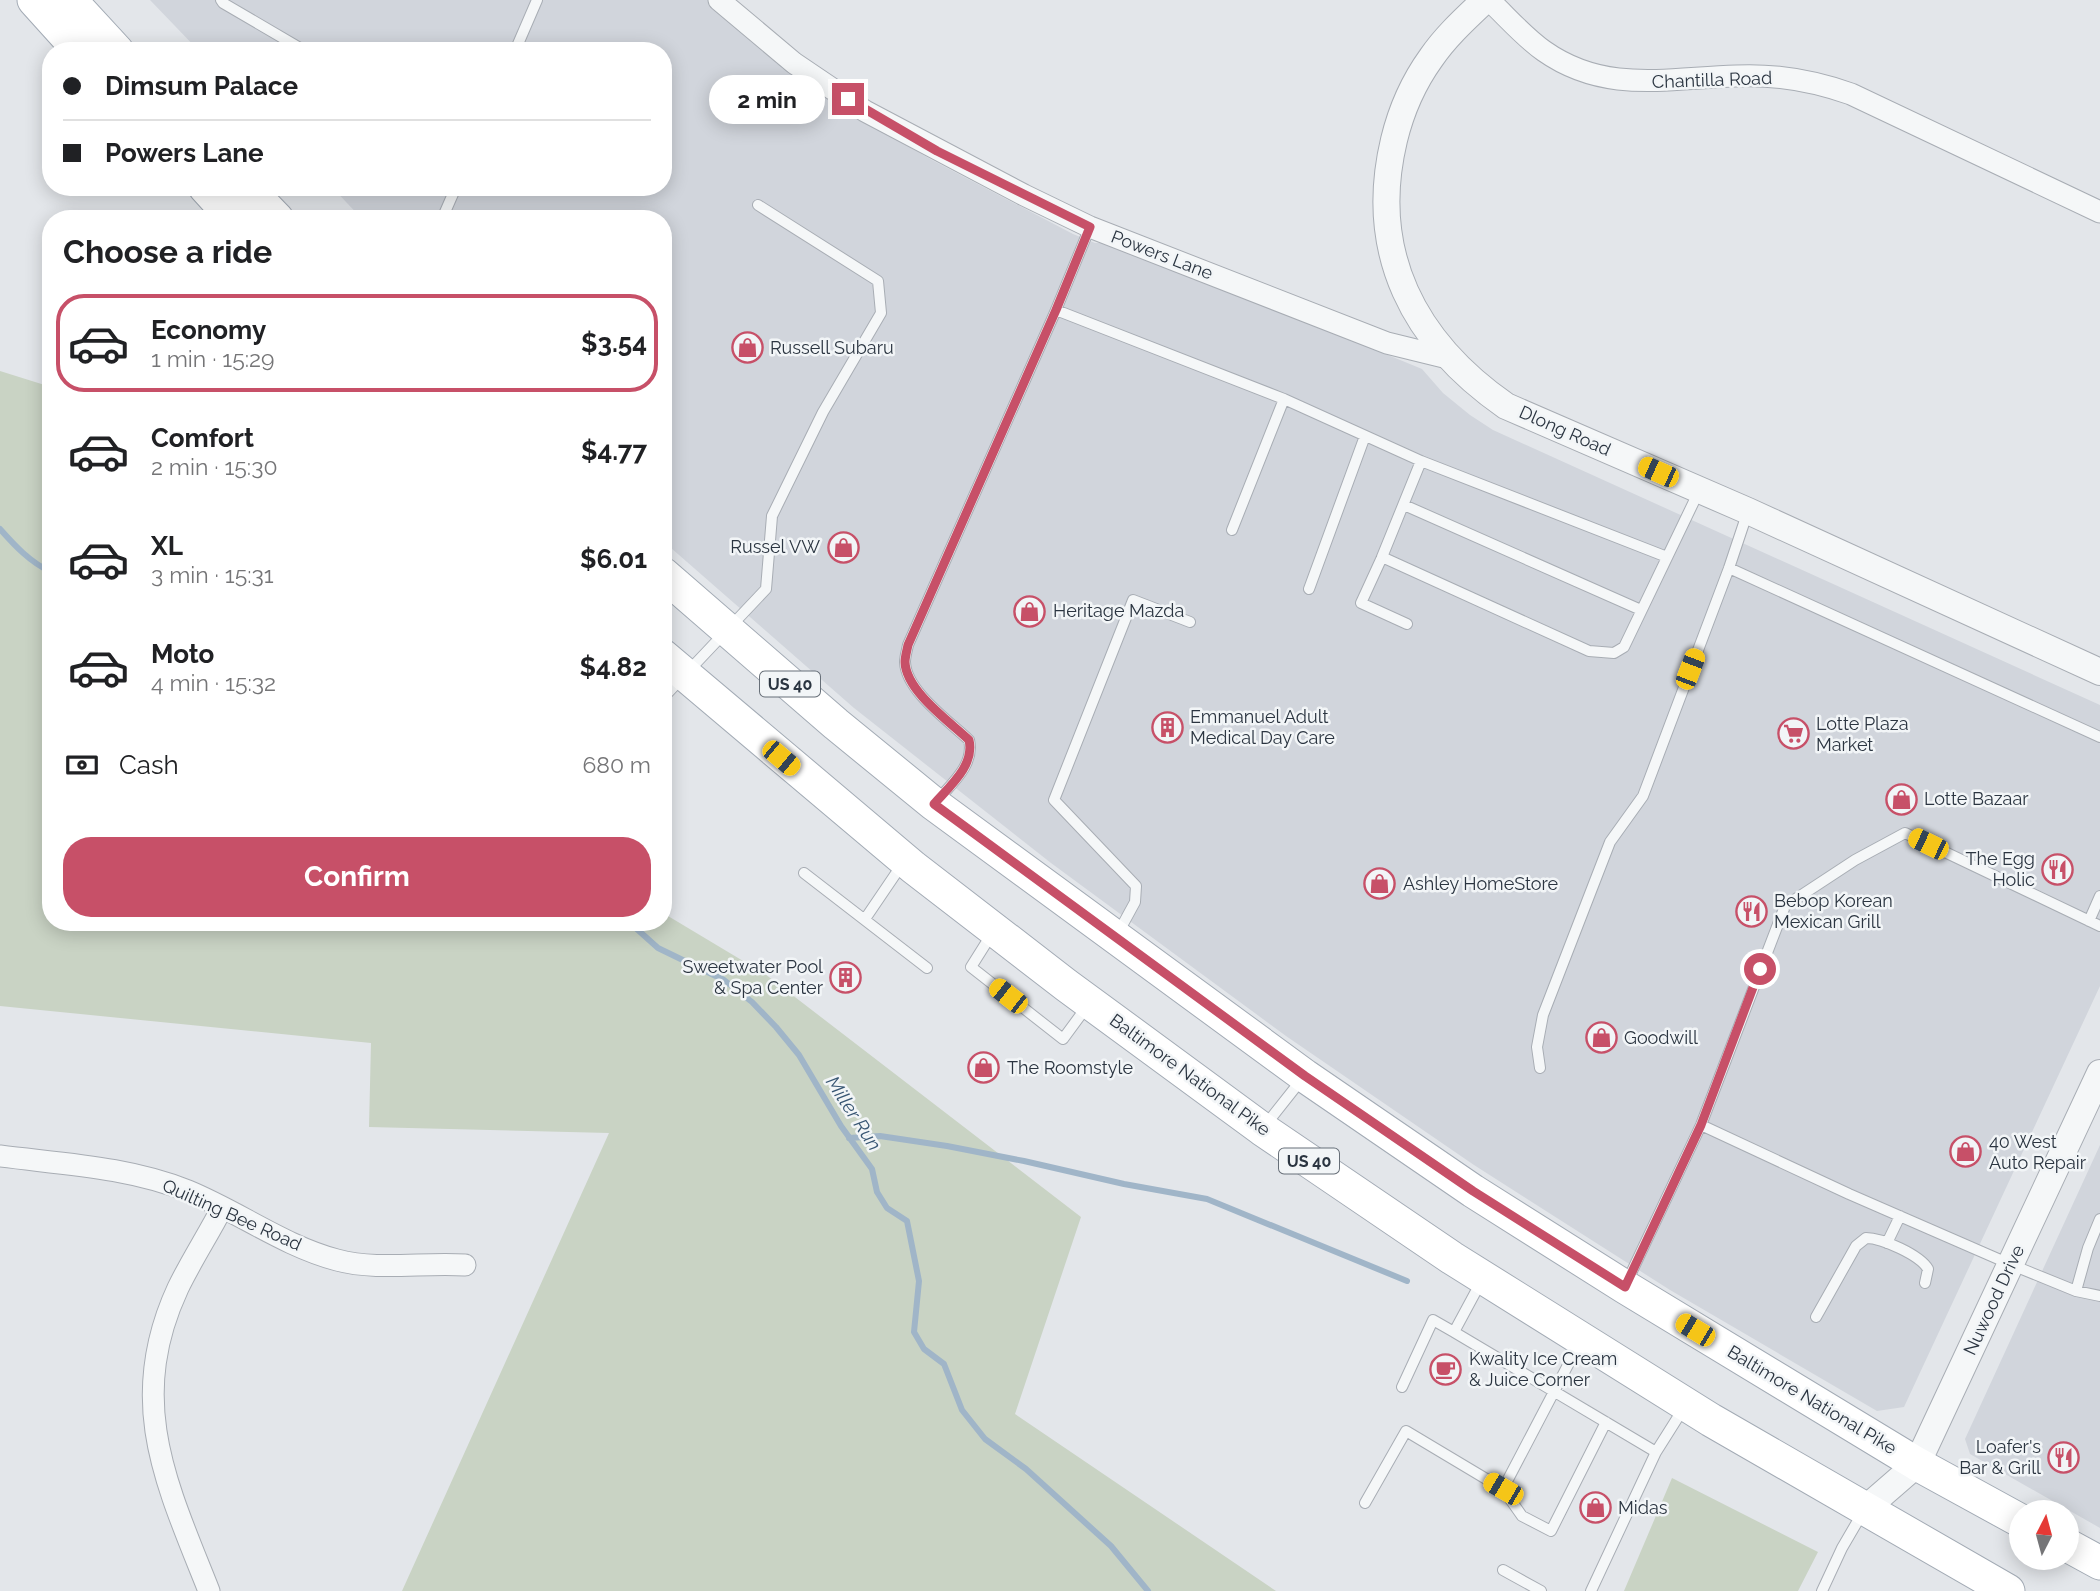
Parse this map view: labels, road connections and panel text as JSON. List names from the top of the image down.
{
  "streets": {
    "main road": ["US 40", "Baltimore National Pike"],
    "street": [
      "Chantilla Road",
      "Powers Lane",
      "Dlong Road",
      "Quilting Bee Road",
      "Nuwood Drive"
    ]
  },
  "crossings": [
    ["Chantilla Road", "Dlong Road"],
    ["Powers Lane", "Dlong Road"],
    ["Baltimore National Pike", "Nuwood Drive"]
  ],
  "water": ["Miller Run"],
  "places": {
    "shop": [
      "Russell Subaru",
      "Russel VW",
      "Heritage Mazda",
      "Lotte Bazaar",
      "Ashley HomeStore",
      "Goodwill",
      "The Roomstyle",
      "40 West Auto Repair",
      "Midas"
    ],
    "building": ["Emmanuel Adult Medical Day Care", "Sweetwater Pool & Spa Center"],
    "supermarket": ["Lotte Plaza Market"],
    "restaurant": ["The Egg Holic", "Bebop Korean Mexican Grill", "Loafer's Bar & Grill"],
    "cafe": ["Kwality Ice Cream & Juice Corner"]
  },
  "north": "top",
  "page": {
    "banner": ["Dimsum Palace", "Powers Lane"],
    "bubble": "2 min",
    "heading": "Choose a ride",
    "list": [
      {
        "name": "Economy",
        "note": "1 min · 15:29",
        "value": "$3.54"
      },
      {
        "name": "Comfort",
        "note": "2 min · 15:30",
        "value": "$4.77"
      },
      {
        "name": "XL",
        "note": "3 min · 15:31",
        "value": "$6.01"
      },
      {
        "name": "Moto",
        "note": "4 min · 15:32",
        "value": "$4.82"
      }
    ],
    "pay": ["Cash", "680 m"],
    "buttons": "Confirm"
  }
}
